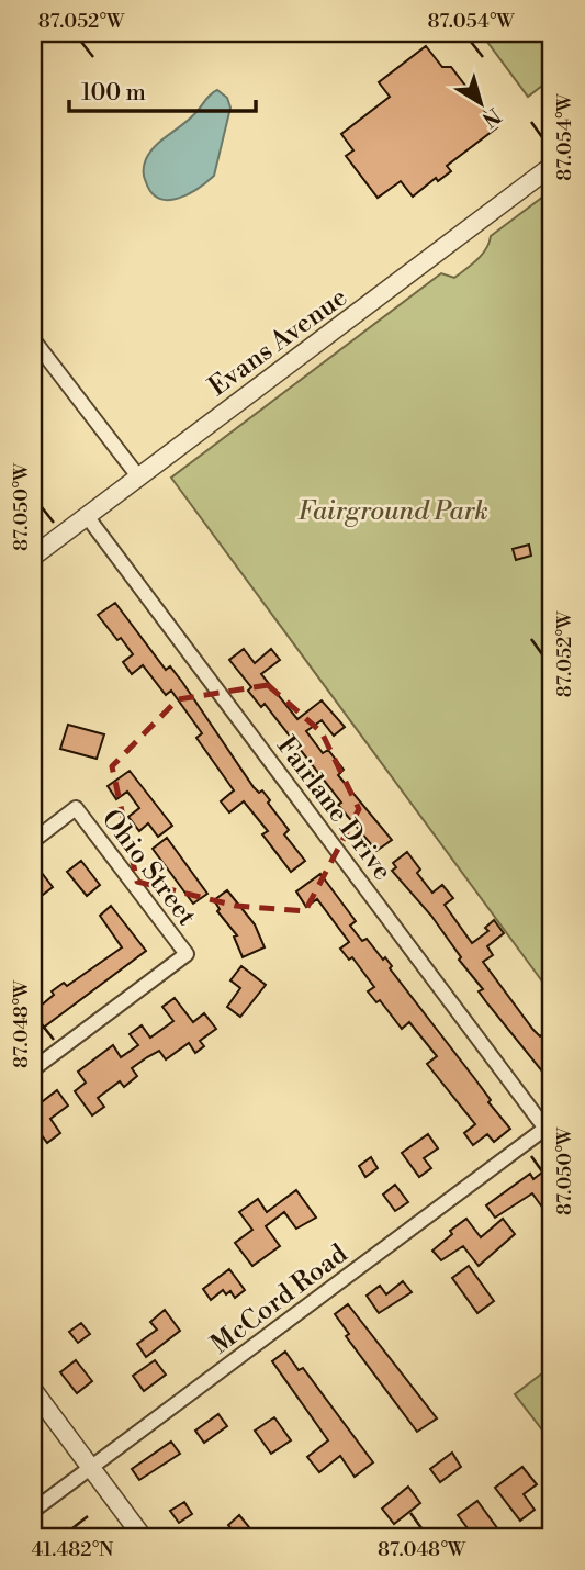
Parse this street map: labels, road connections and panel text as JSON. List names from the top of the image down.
{
  "streets": {
    "street": [
      "Evans Avenue",
      "Fairlane Drive",
      "Ohio Street",
      "McCord Road"
    ]
  },
  "crossings": [
    ["Evans Avenue", "Fairlane Drive"],
    ["Fairlane Drive", "McCord Road"]
  ],
  "parks": ["Fairground Park"],
  "scale_bar": "100 m",
  "north": "bottom right",
  "coordinates": [
    "87.052°W",
    "87.054°W",
    "87.050°W",
    "87.048°W",
    "41.482°N"
  ]
}
